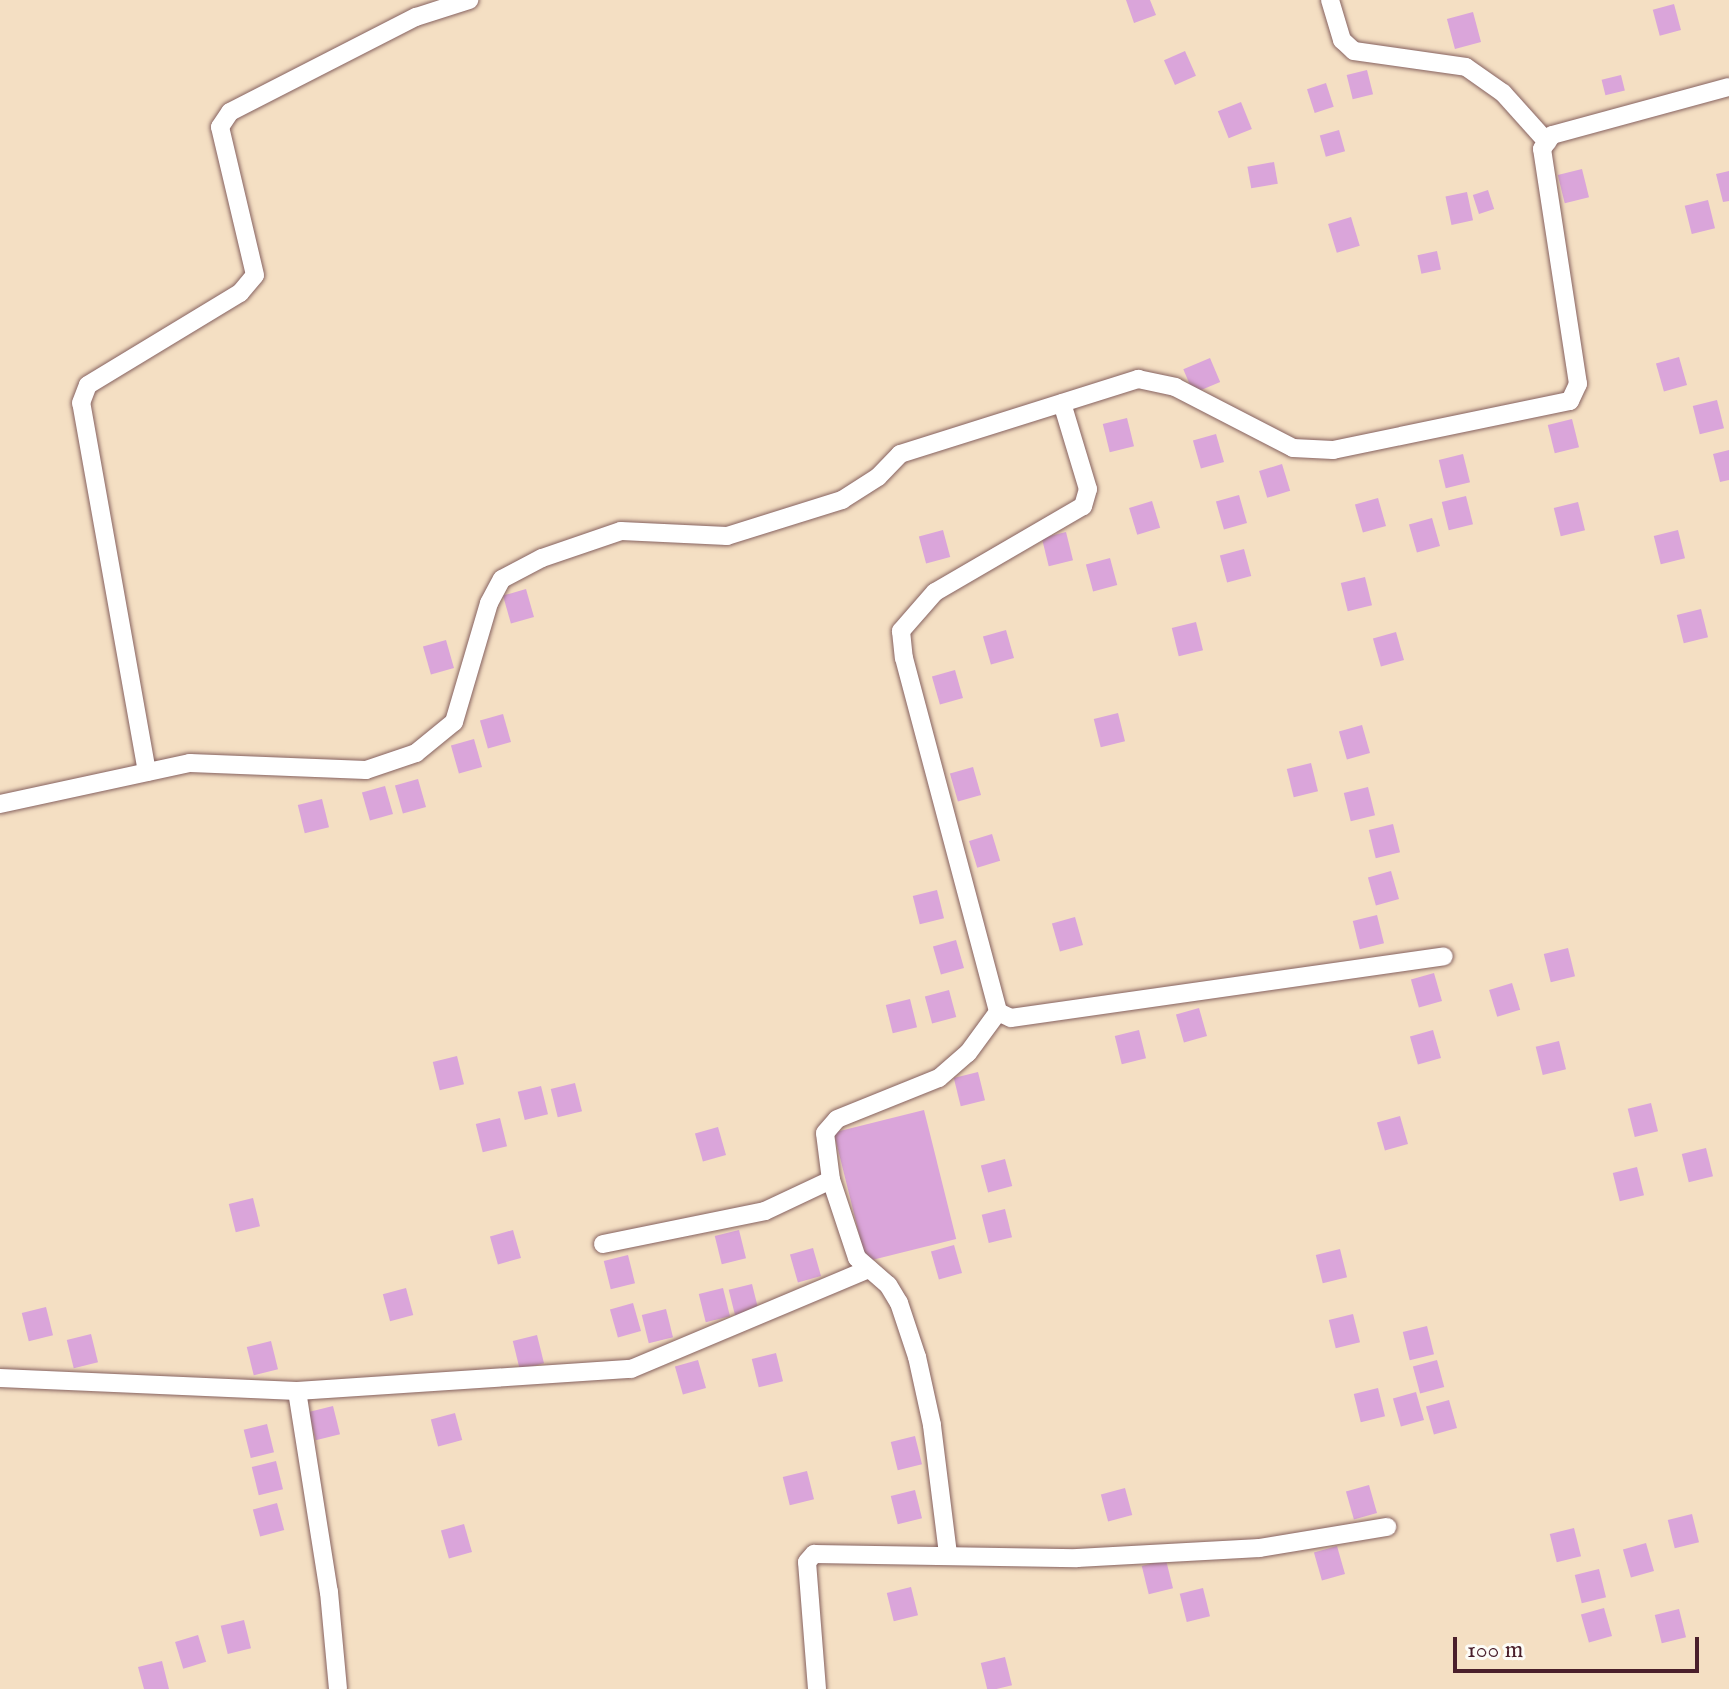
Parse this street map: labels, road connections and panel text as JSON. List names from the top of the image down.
{
  "scale_bar": "100 m"
}
